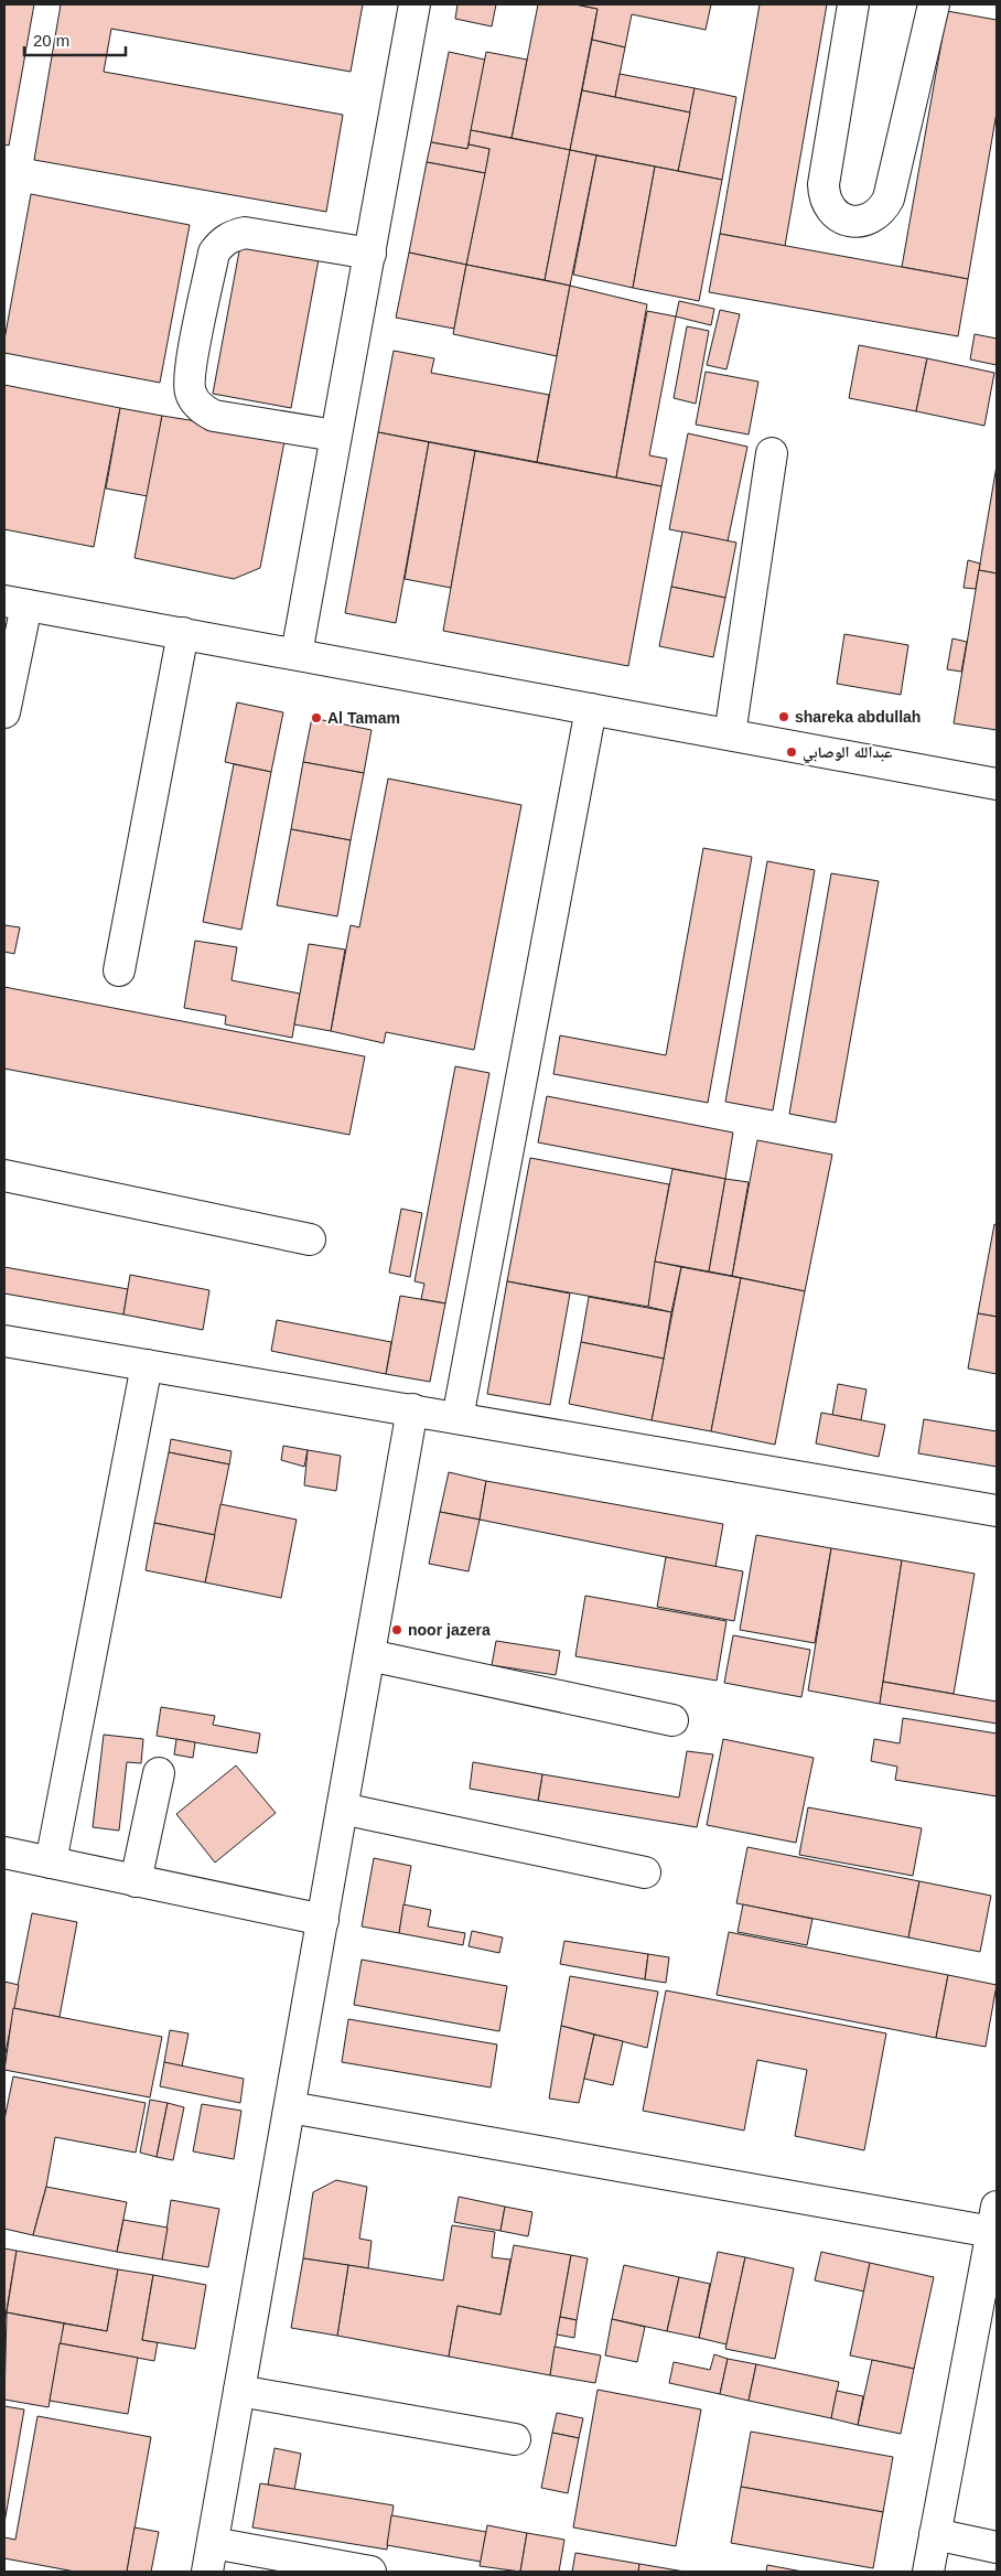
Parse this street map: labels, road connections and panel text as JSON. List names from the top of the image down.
{
  "places": [
    "shareka abdullah",
    "Al Tamam",
    "عبدالله الوصابي",
    "noor jazera"
  ],
  "scale_bar": "20 m"
}
